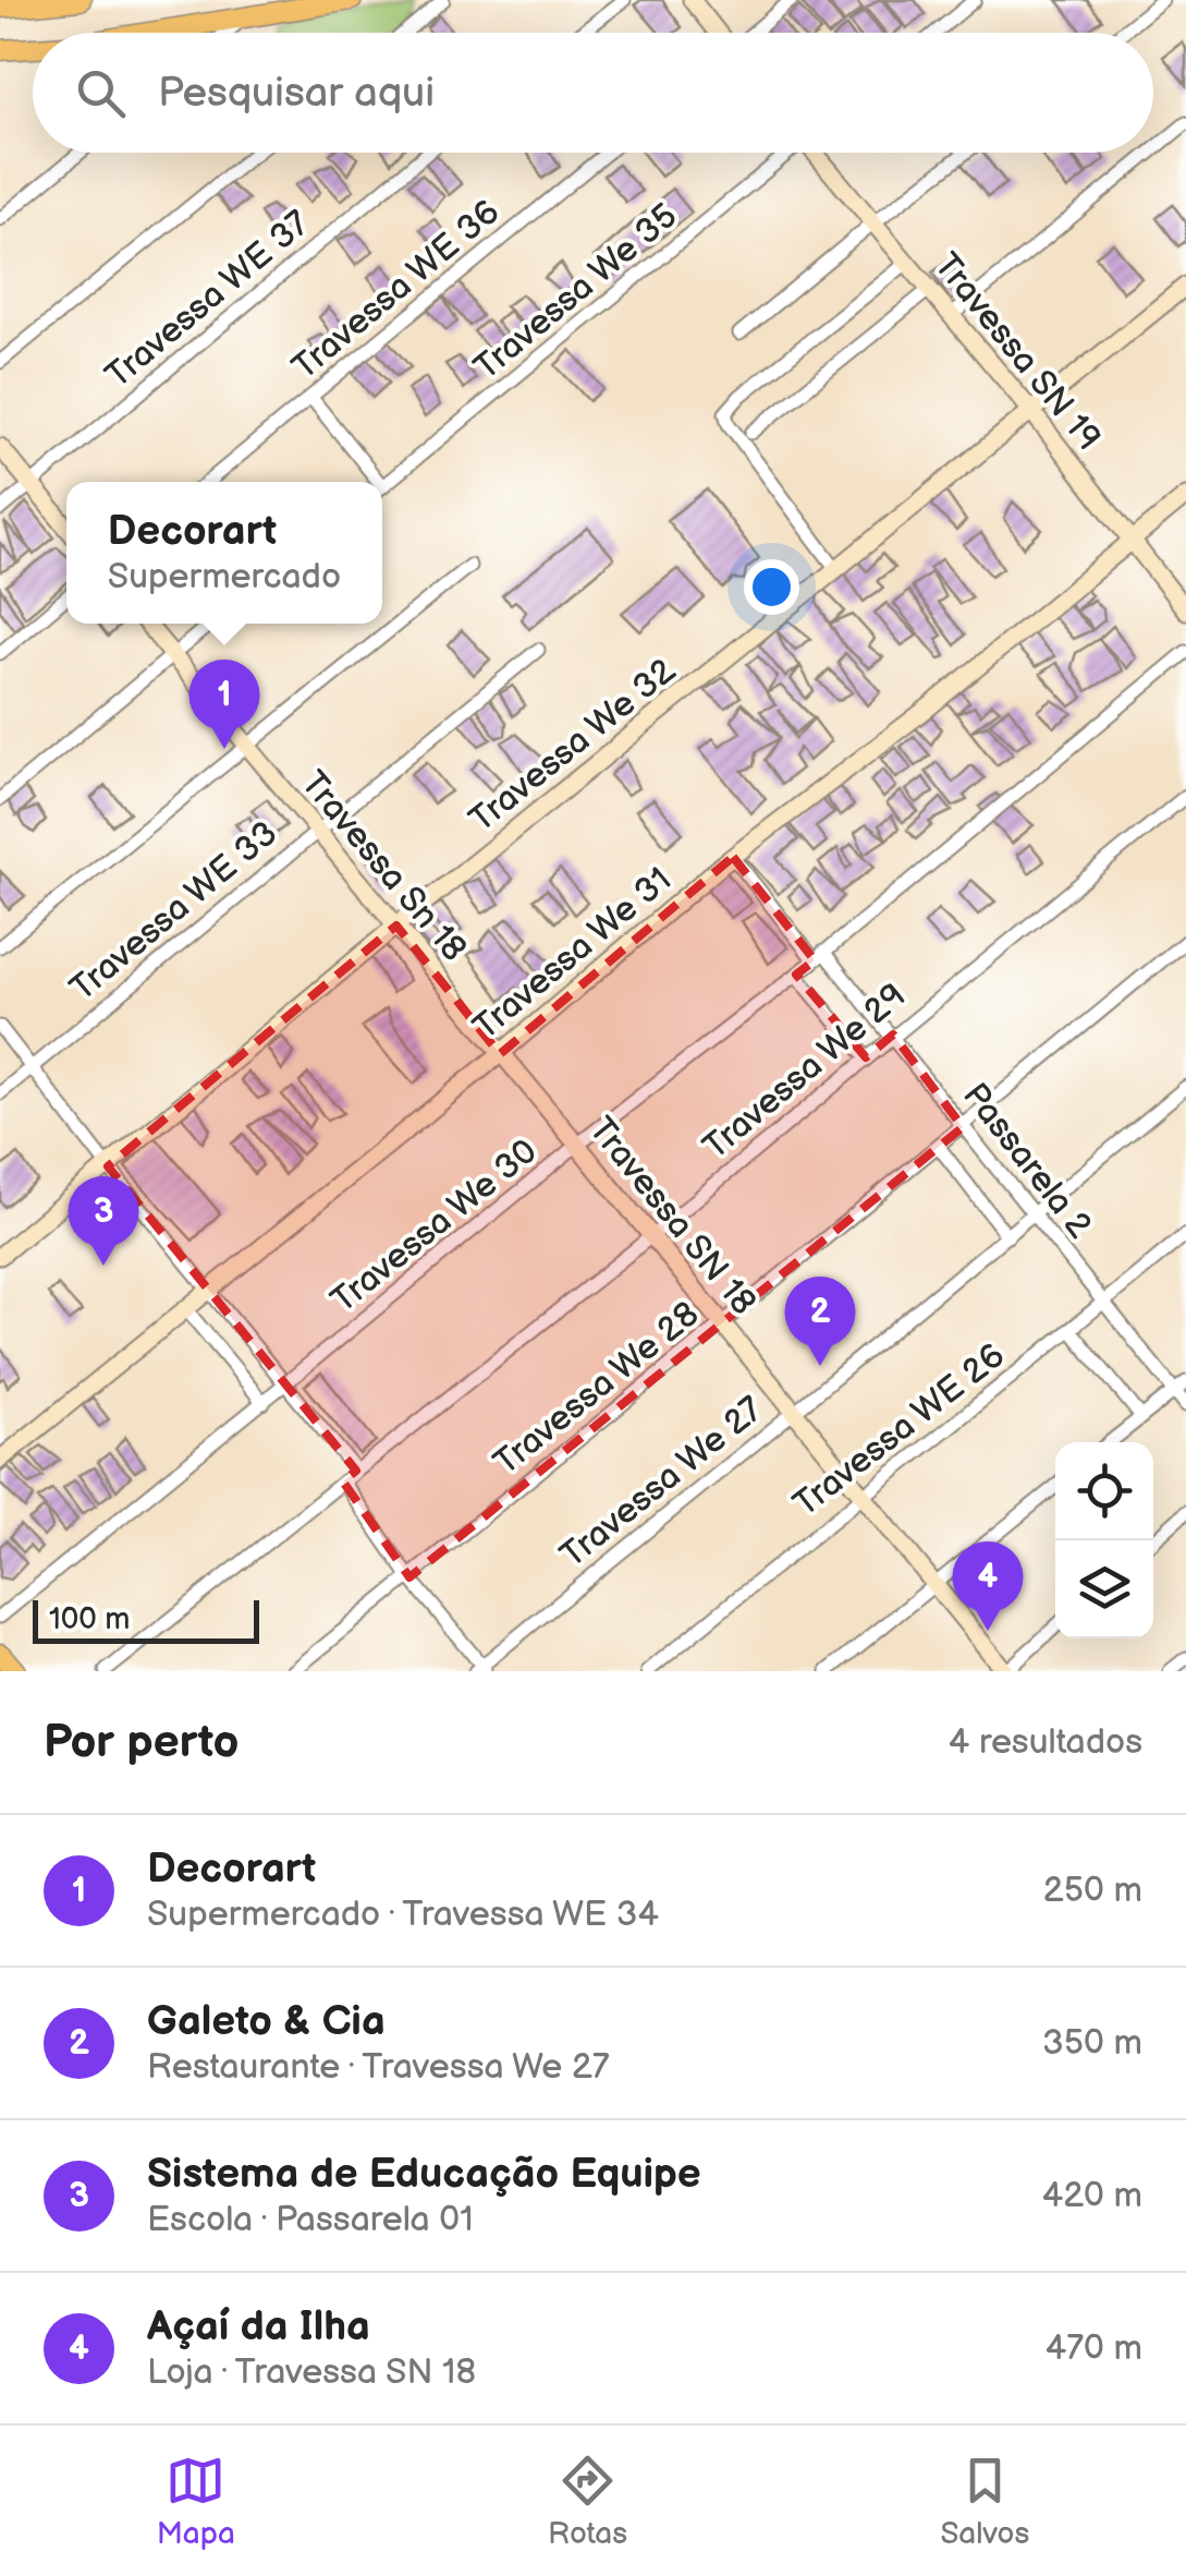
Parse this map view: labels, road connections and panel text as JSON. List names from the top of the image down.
{
  "streets": {
    "street": [
      "Travessa WE 36",
      "Travessa We 35",
      "Travessa WE 37",
      "Travessa SN 19",
      "Travessa We 32",
      "Travessa Sn 18",
      "Travessa WE 33",
      "Travessa We 31",
      "Travessa We 29",
      "Passarela 2",
      "Travessa SN 18",
      "Travessa We 30",
      "Travessa We 28",
      "Travessa WE 26",
      "Travessa We 27"
    ]
  },
  "crossings": [
    ["Travessa SN 19", "Travessa We 32"],
    ["Travessa SN 19", "Travessa We 31"],
    ["Travessa We 32", "Travessa Sn 18"],
    ["Travessa Sn 18", "Travessa WE 33"],
    ["Travessa Sn 18", "Travessa We 31"],
    ["Travessa Sn 18", "Travessa SN 18"],
    ["Travessa We 31", "Passarela 2"],
    ["Travessa We 31", "Travessa SN 18"],
    ["Travessa We 29", "Passarela 2"],
    ["Travessa We 29", "Travessa SN 18"],
    ["Passarela 2", "Travessa We 30"],
    ["Passarela 2", "Travessa We 28"],
    ["Passarela 2", "Travessa WE 26"],
    ["Passarela 2", "Travessa We 27"],
    ["Travessa SN 18", "Travessa We 30"],
    ["Travessa SN 18", "Travessa We 28"],
    ["Travessa SN 18", "Travessa WE 26"],
    ["Travessa SN 18", "Travessa We 27"]
  ],
  "scale_bar": "100 m",
  "page": {
    "search": "Pesquisar aqui",
    "popup": ["Decorart", "Supermercado"],
    "pins": [
      "1",
      "3",
      "2",
      "4"
    ],
    "scale": "100 m",
    "heading": ["Por perto", "4 resultados"],
    "list": [
      {
        "mark": "1",
        "name": "Decorart",
        "note": "Supermercado · Travessa WE 34",
        "value": "250 m"
      },
      {
        "mark": "2",
        "name": "Galeto & Cia",
        "note": "Restaurante · Travessa We 27",
        "value": "350 m"
      },
      {
        "mark": "3",
        "name": "Sistema de Educação Equipe",
        "note": "Escola · Passarela 01",
        "value": "420 m"
      },
      {
        "mark": "4",
        "name": "Açaí da Ilha",
        "note": "Loja · Travessa SN 18",
        "value": "470 m"
      }
    ],
    "nav": ["Mapa", "Rotas", "Salvos"]
  }
}
